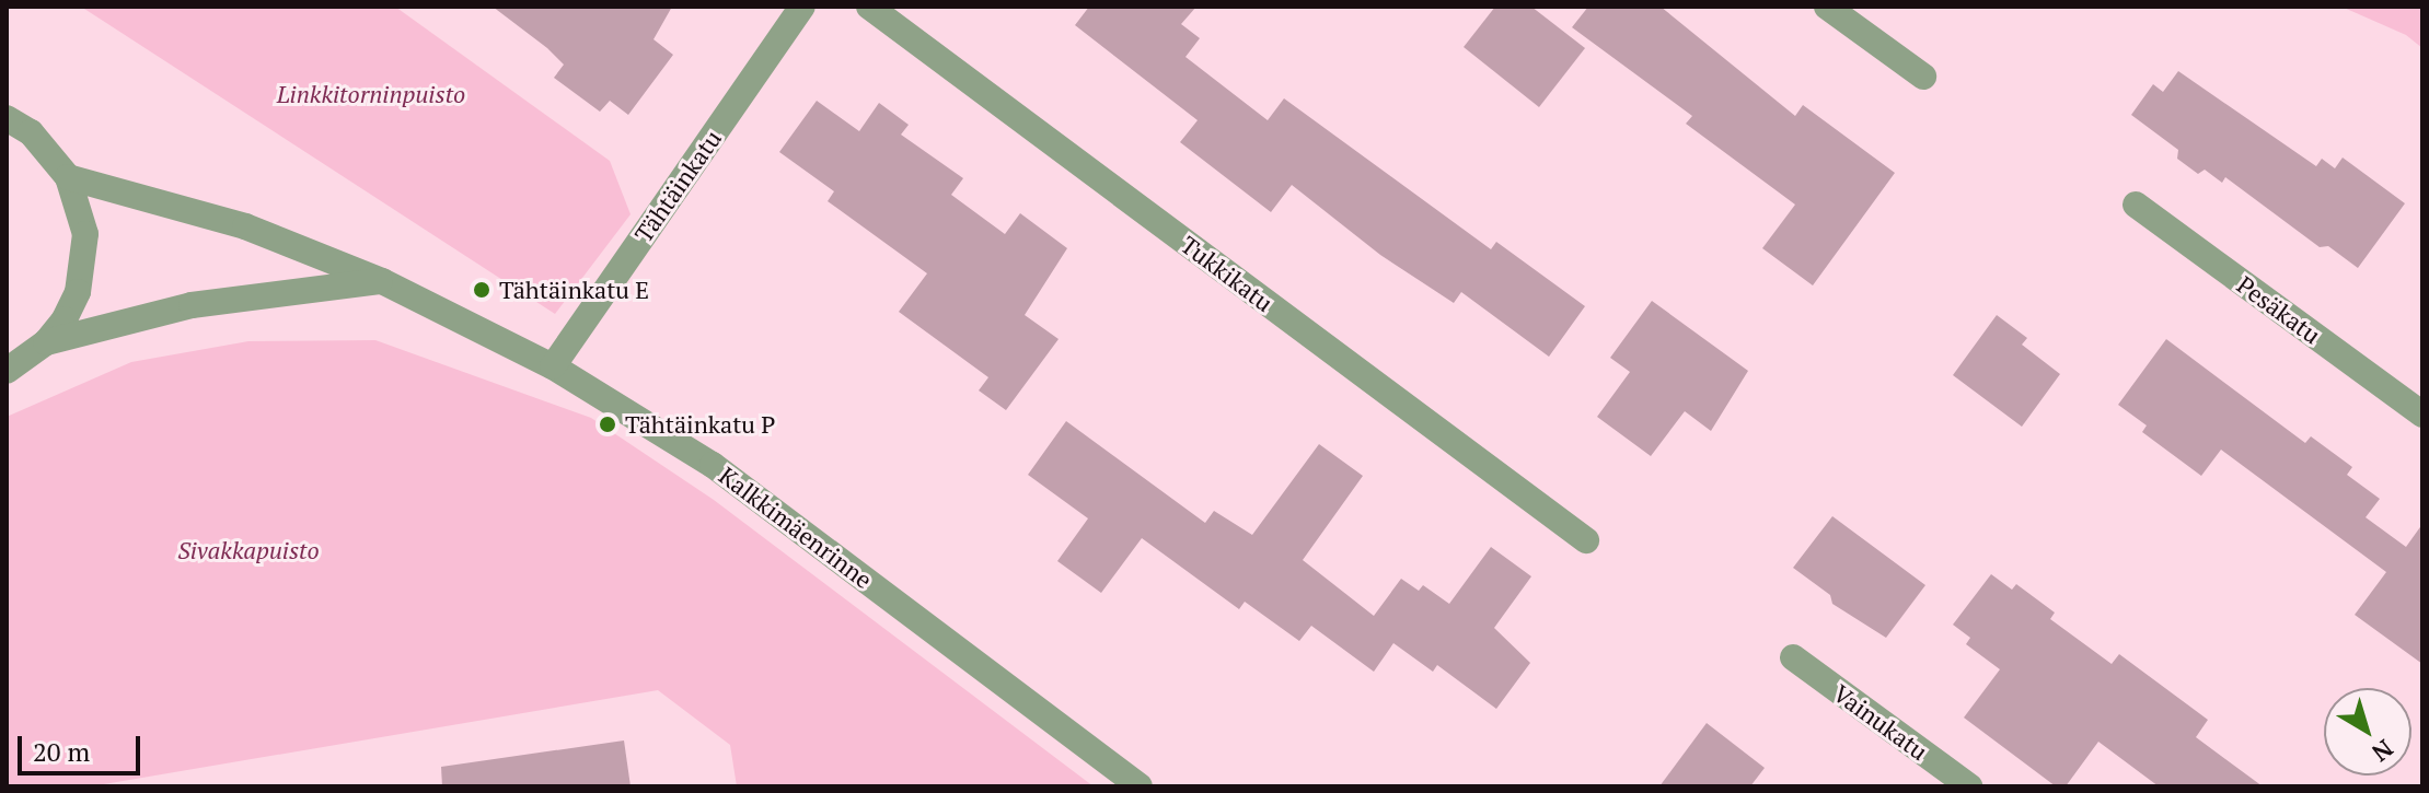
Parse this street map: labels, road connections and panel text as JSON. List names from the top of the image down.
{
  "streets": {
    "street": [
      "Tähtäinkatu",
      "Tukkikatu",
      "Pesäkatu",
      "Kalkkimäenrinne",
      "Vainukatu"
    ]
  },
  "crossings": [
    ["Tähtäinkatu", "Kalkkimäenrinne"]
  ],
  "parks": ["Linkkitorninpuisto", "Sivakkapuisto"],
  "places": ["Tähtäinkatu E", "Tähtäinkatu P"],
  "scale_bar": "20 m",
  "north": "bottom right"
}
